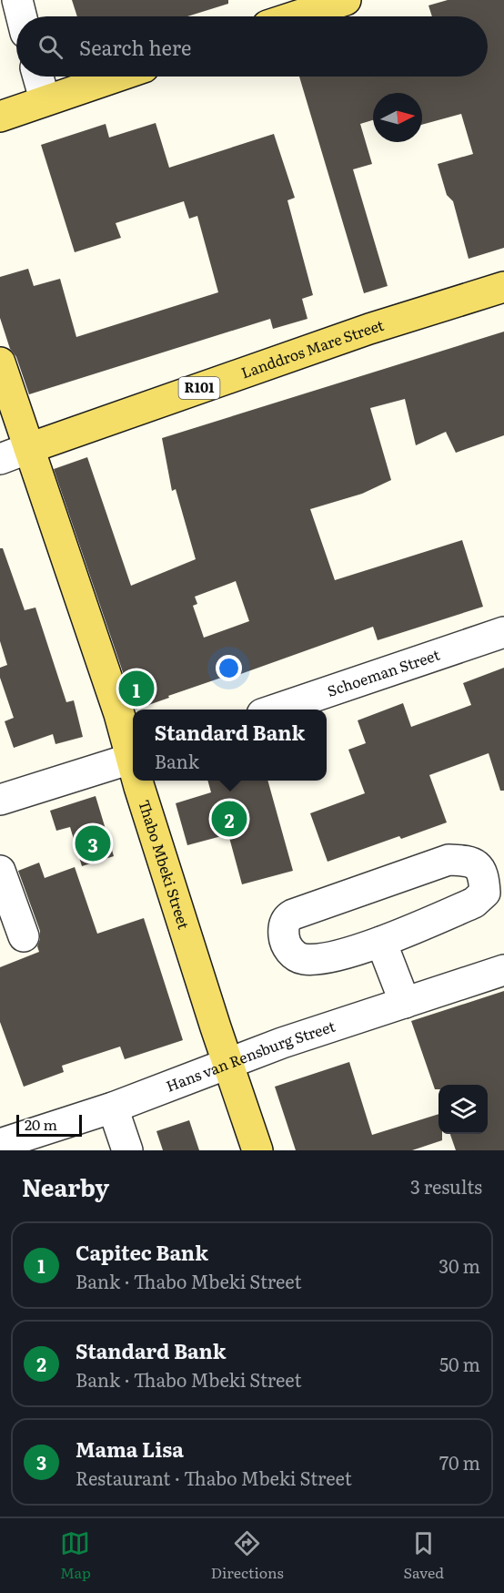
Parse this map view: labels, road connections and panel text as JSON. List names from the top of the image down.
{
  "streets": {
    "main road": ["Landdros Mare Street", "R101", "Thabo Mbeki Street"],
    "street": ["Schoeman Street", "Hans van Rensburg Street"]
  },
  "crossings": [
    ["Landdros Mare Street", "Thabo Mbeki Street"],
    ["Thabo Mbeki Street", "Hans van Rensburg Street"]
  ],
  "scale_bar": "20 m",
  "north": "right",
  "page": {
    "search": "Search here",
    "pins": ["1", "2", "3"],
    "popup": ["Standard Bank", "Bank"],
    "scale": "20 m",
    "heading": ["Nearby", "3 results"],
    "list": [
      {
        "mark": "1",
        "name": "Capitec Bank",
        "note": "Bank · Thabo Mbeki Street",
        "value": "30 m"
      },
      {
        "mark": "2",
        "name": "Standard Bank",
        "note": "Bank · Thabo Mbeki Street",
        "value": "50 m"
      },
      {
        "mark": "3",
        "name": "Mama Lisa",
        "note": "Restaurant · Thabo Mbeki Street",
        "value": "70 m"
      }
    ],
    "nav": ["Map", "Directions", "Saved"]
  }
}
